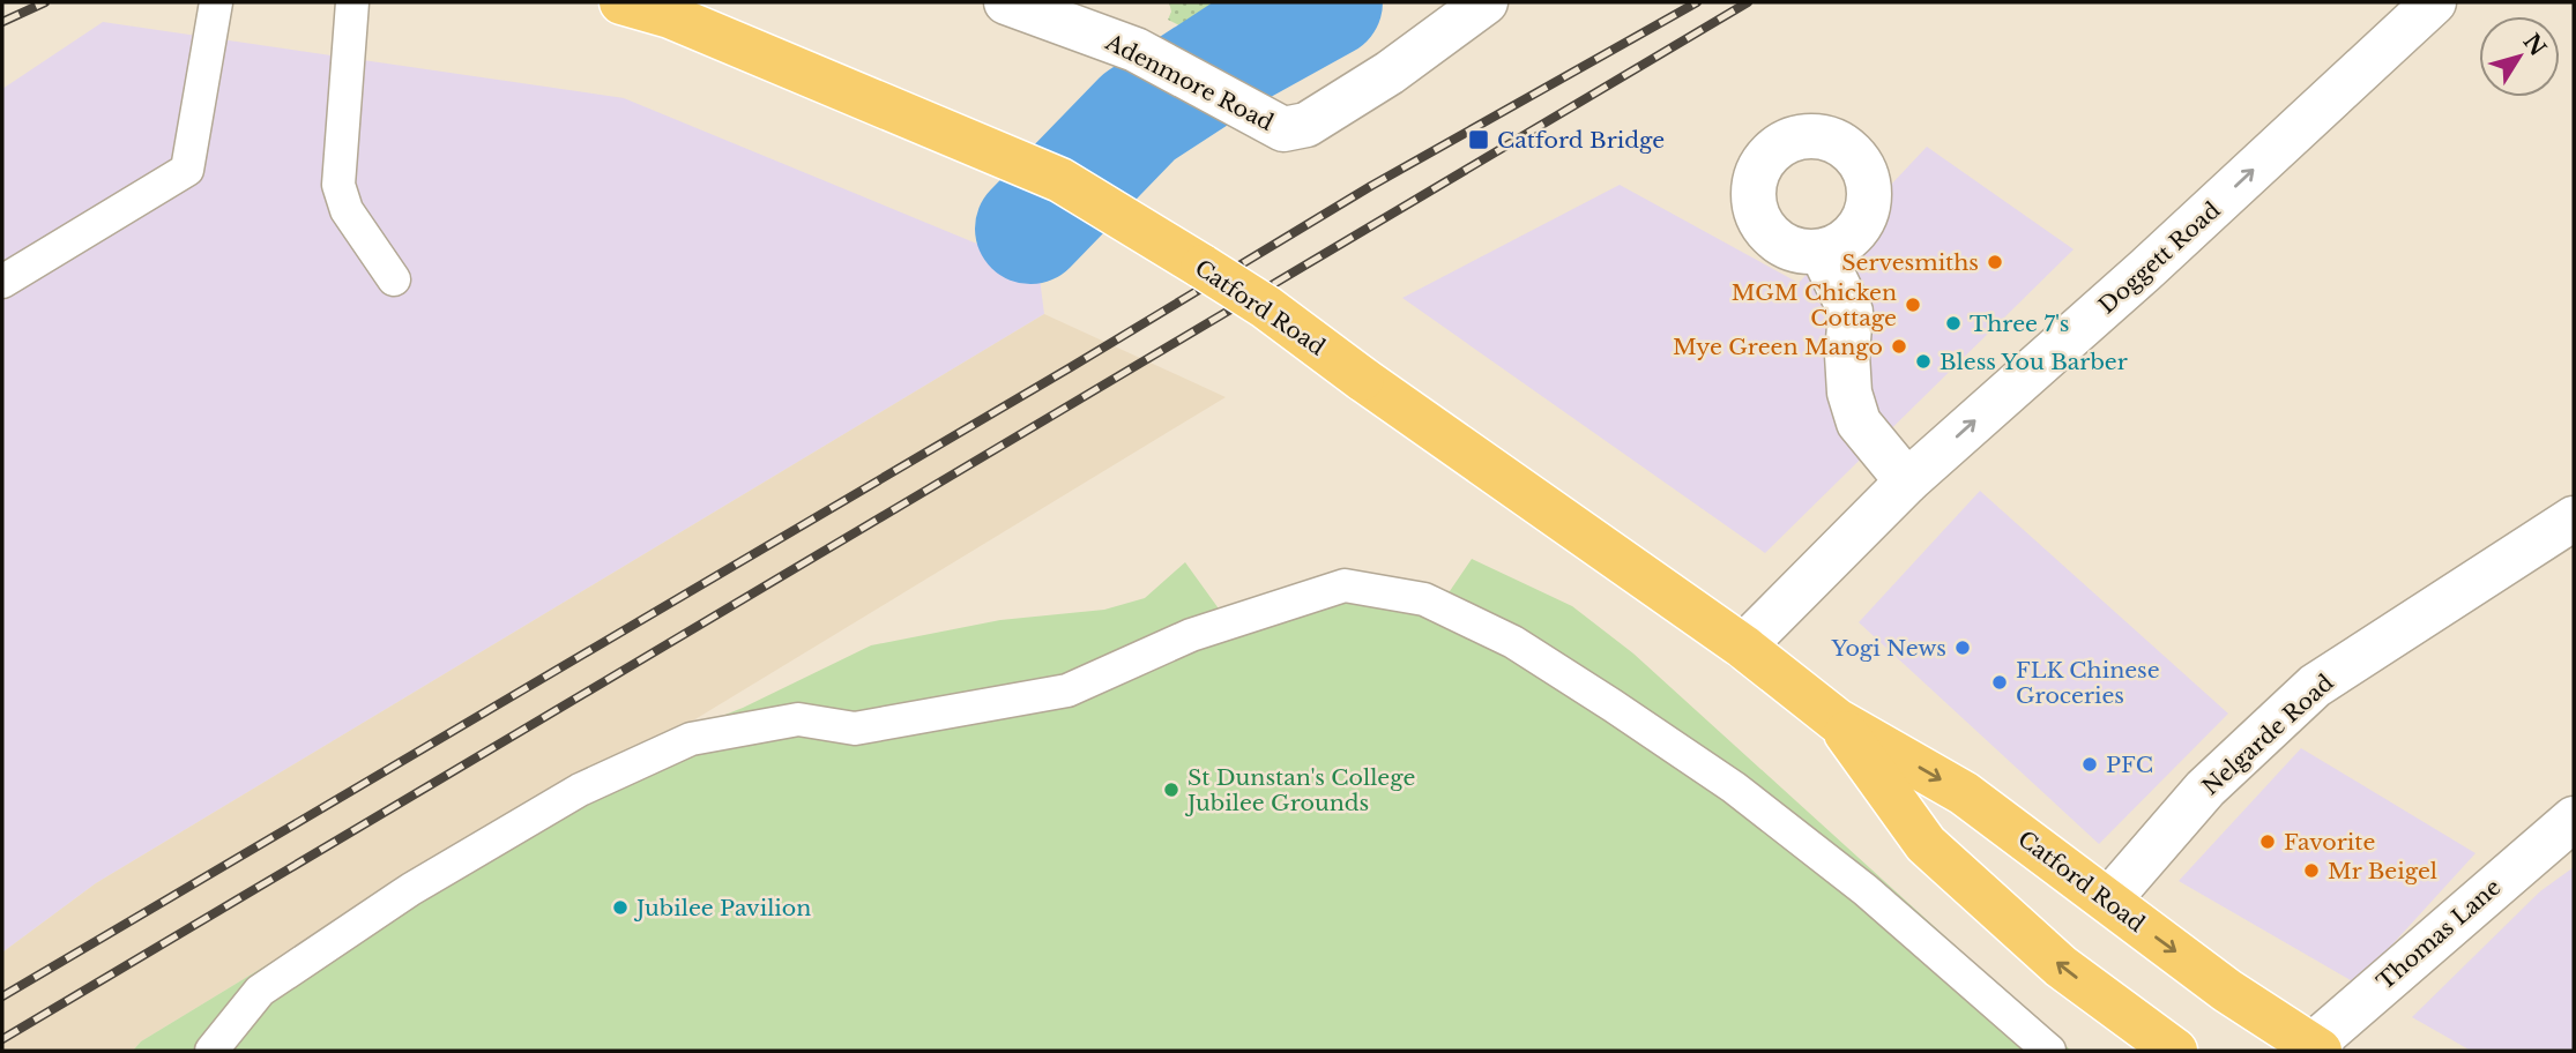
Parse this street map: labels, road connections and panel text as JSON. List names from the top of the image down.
{
  "streets": {
    "highway": ["Catford Road"],
    "street": [
      "Adenmore Road",
      "Doggett Road",
      "Nelgarde Road",
      "Thomas Lane"
    ]
  },
  "crossings": [
    ["Doggett Road", "Catford Road"],
    ["Catford Road", "Nelgarde Road"],
    ["Catford Road", "Thomas Lane"]
  ],
  "one_way": ["Doggett Road"],
  "places": {
    "transit": ["Catford Bridge"],
    "other": [
      "Servesmiths",
      "MGM Chicken Cottage",
      "Three 7's",
      "Mye Green Mango",
      "Bless You Barber",
      "Yogi News",
      "FLK Chinese Groceries",
      "PFC",
      "St Dunstan's College Jubilee Grounds",
      "Favorite",
      "Mr Beigel",
      "Jubilee Pavilion"
    ]
  },
  "north": "top right"
}
